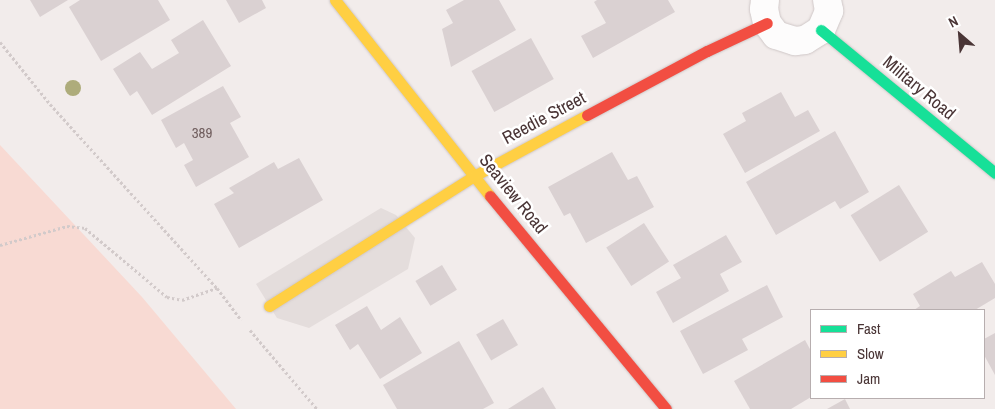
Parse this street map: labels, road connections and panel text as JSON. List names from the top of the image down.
{
  "streets": {
    "street": ["Military Road", "Reedie Street", "Seaview Road"]
  },
  "crossings": [
    ["Reedie Street", "Seaview Road"]
  ],
  "house_numbers": ["389"],
  "legend": ["Fast", "Slow", "Jam"],
  "north": "top left"
}
